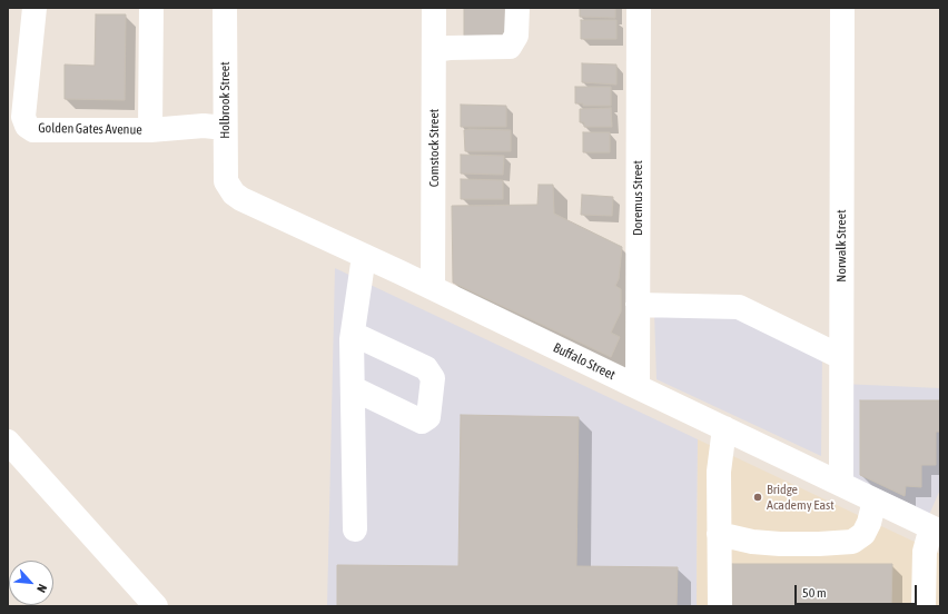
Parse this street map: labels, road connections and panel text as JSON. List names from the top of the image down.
{
  "streets": {
    "street": [
      "Holbrook Street",
      "Golden Gates Avenue",
      "Comstock Street",
      "Doremus Street",
      "Norwalk Street",
      "Buffalo Street"
    ]
  },
  "crossings": [
    ["Holbrook Street", "Buffalo Street"],
    ["Comstock Street", "Buffalo Street"],
    ["Doremus Street", "Buffalo Street"],
    ["Norwalk Street", "Buffalo Street"]
  ],
  "places": ["Bridge Academy East"],
  "scale_bar": "50 m",
  "north": "bottom right"
}
